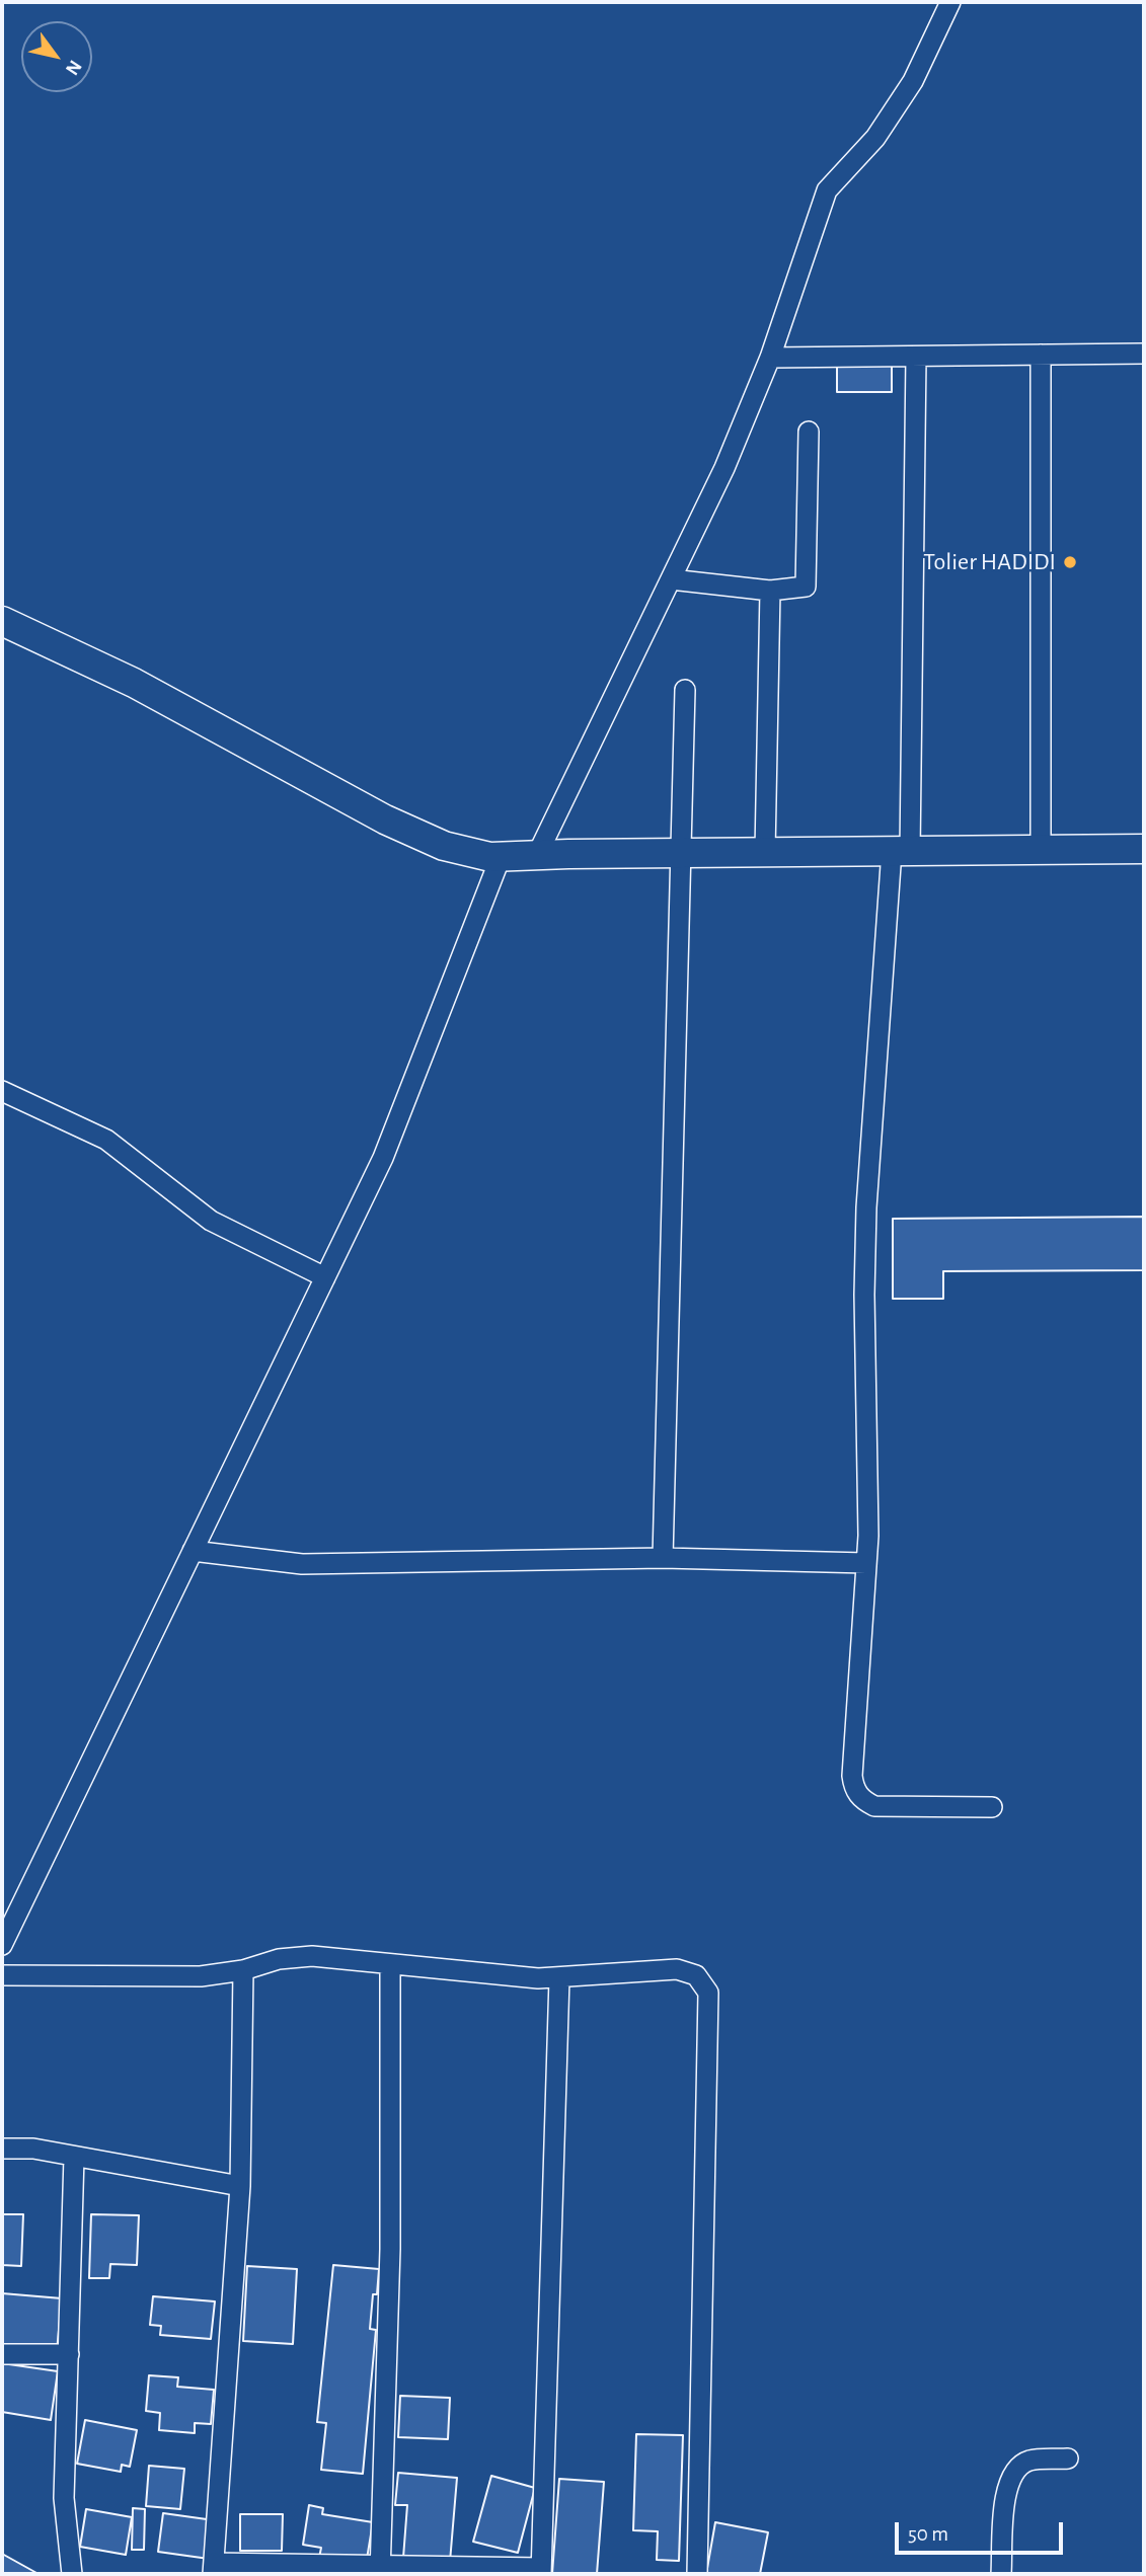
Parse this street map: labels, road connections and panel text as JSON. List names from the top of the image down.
{
  "places": ["Tolier HADIDI"],
  "scale_bar": "50 m",
  "north": "bottom right"
}
